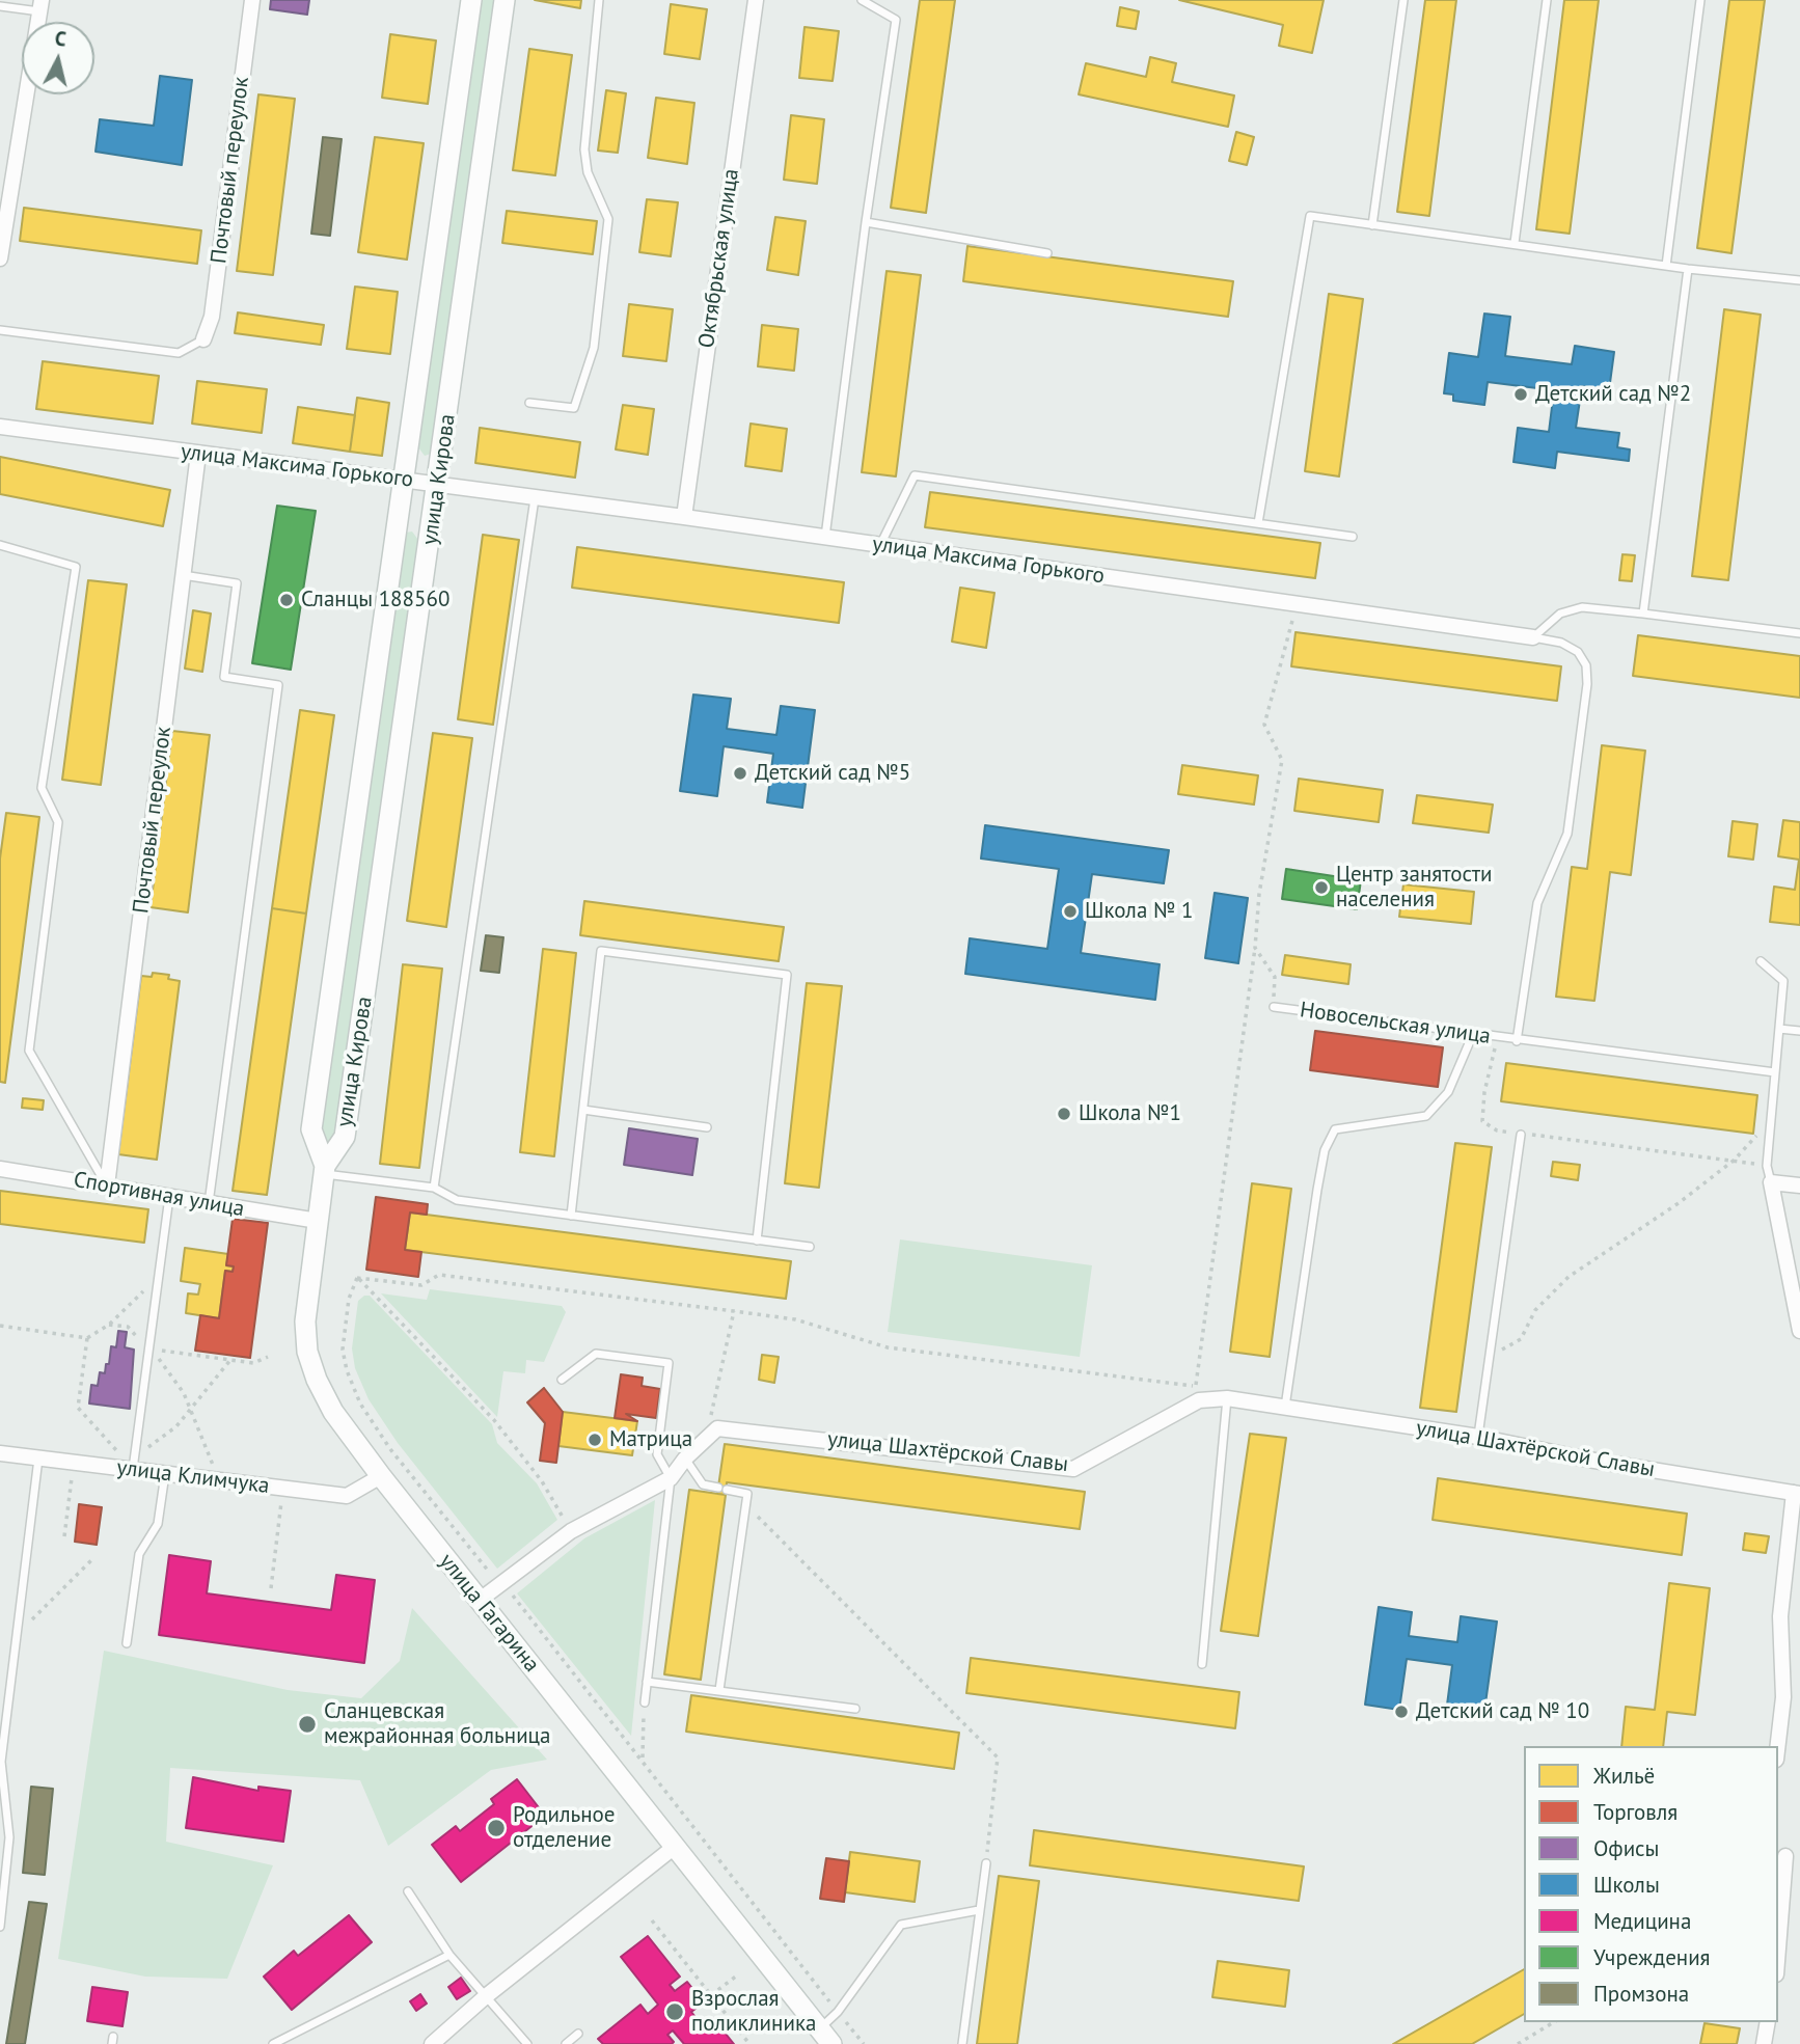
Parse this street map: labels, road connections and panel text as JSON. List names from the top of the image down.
{
  "streets": {
    "main road": ["улица Кирова", "улица Гагарина"],
    "street": [
      "Почтовый переулок",
      "Октябрьская улица",
      "улица Максима Горького",
      "Спортивная улица",
      "улица Шахтёрской Славы",
      "улица Климчука"
    ],
    "lane": ["Новосельская улица"]
  },
  "crossings": [
    ["Почтовый переулок", "улица Максима Горького"],
    ["Почтовый переулок", "Спортивная улица"],
    ["Октябрьская улица", "улица Максима Горького"],
    ["улица Максима Горького", "улица Кирова"],
    ["улица Максима Горького", "Новосельская улица"],
    ["улица Кирова", "улица Гагарина"],
    ["Спортивная улица", "улица Гагарина"],
    ["улица Климчука", "улица Гагарина"]
  ],
  "places": [
    "Детский сад №2",
    "Сланцы 188560",
    "Детский сад №5",
    "Центр занятости населения",
    "Школа № 1",
    "Школа №1",
    "Матрица",
    "Детский сад № 10",
    "Сланцевская межрайонная больница",
    "Родильное отделение",
    "Взрослая поликлиника"
  ],
  "legend": [
    "Жильё",
    "Торговля",
    "Офисы",
    "Школы",
    "Медицина",
    "Учреждения",
    "Промзона"
  ],
  "north": "top"
}
